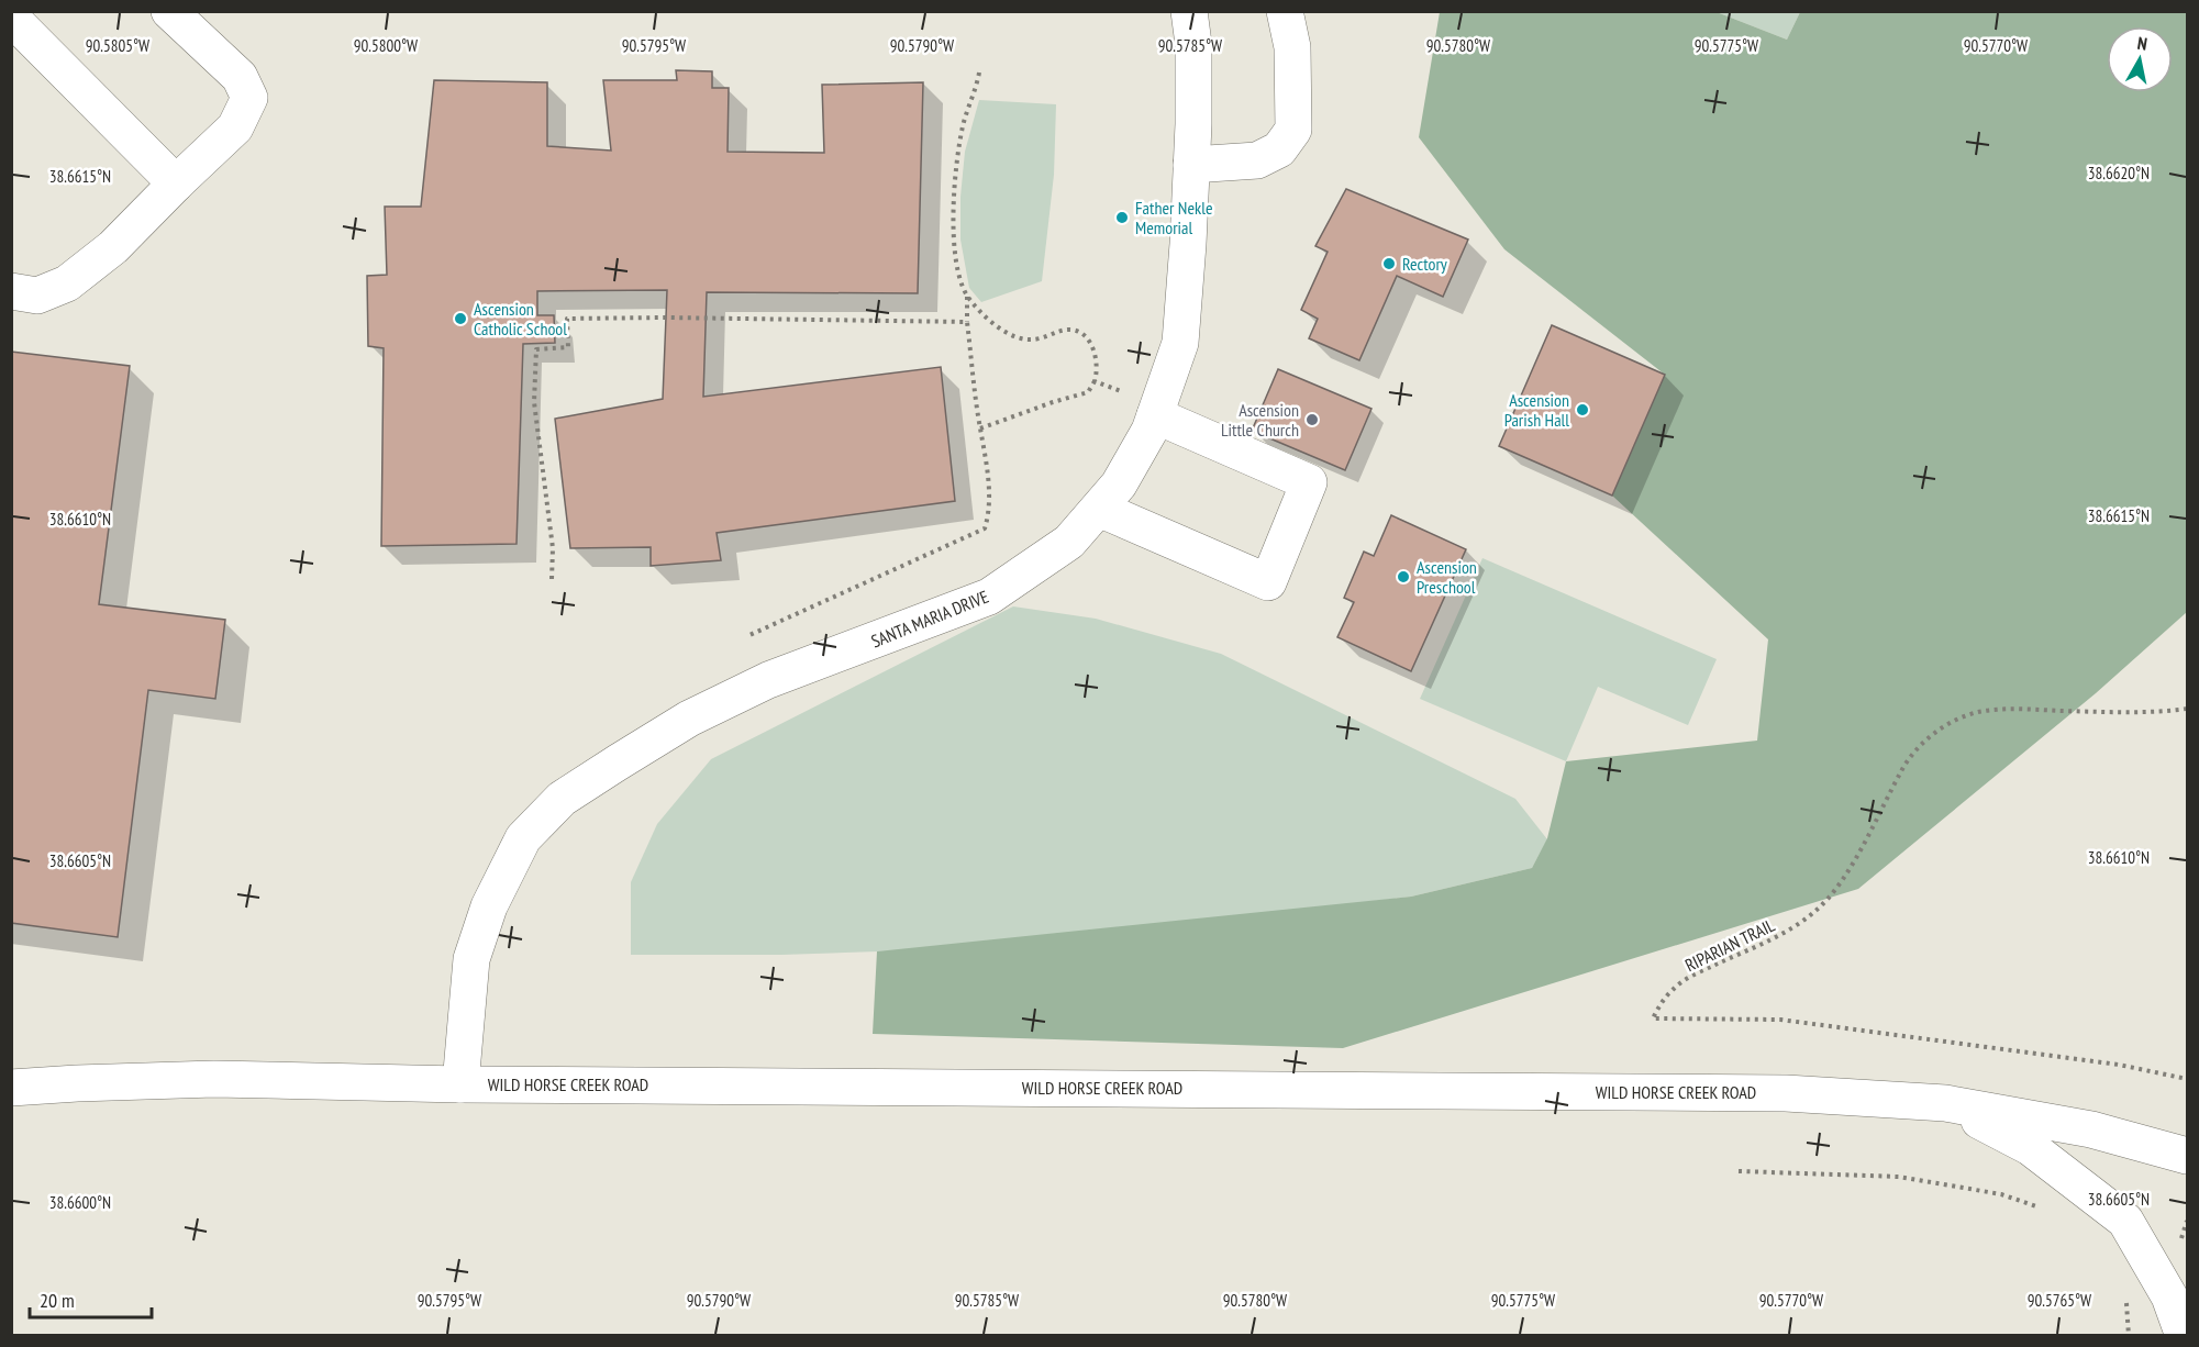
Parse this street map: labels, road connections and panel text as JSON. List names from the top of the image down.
{
  "streets": {
    "main road": ["SANTA MARIA DRIVE", "WILD HORSE CREEK ROAD"],
    "path": ["RIPARIAN TRAIL"]
  },
  "crossings": [
    ["SANTA MARIA DRIVE", "WILD HORSE CREEK ROAD"]
  ],
  "places": [
    "Father Nekle Memorial",
    "Rectory",
    "Ascension Catholic School",
    "Ascension Parish Hall",
    "Ascension Little Church",
    "Ascension Preschool"
  ],
  "scale_bar": "20 m",
  "north": "top",
  "coordinates": [
    "90.5805°W",
    "90.5800°W",
    "90.5795°W",
    "90.5790°W",
    "90.5785°W",
    "90.5780°W",
    "90.5775°W",
    "90.5770°W",
    "38.6620°N",
    "38.6615°N",
    "38.6610°N",
    "38.6605°N",
    "38.6600°N",
    "90.5765°W"
  ]
}
